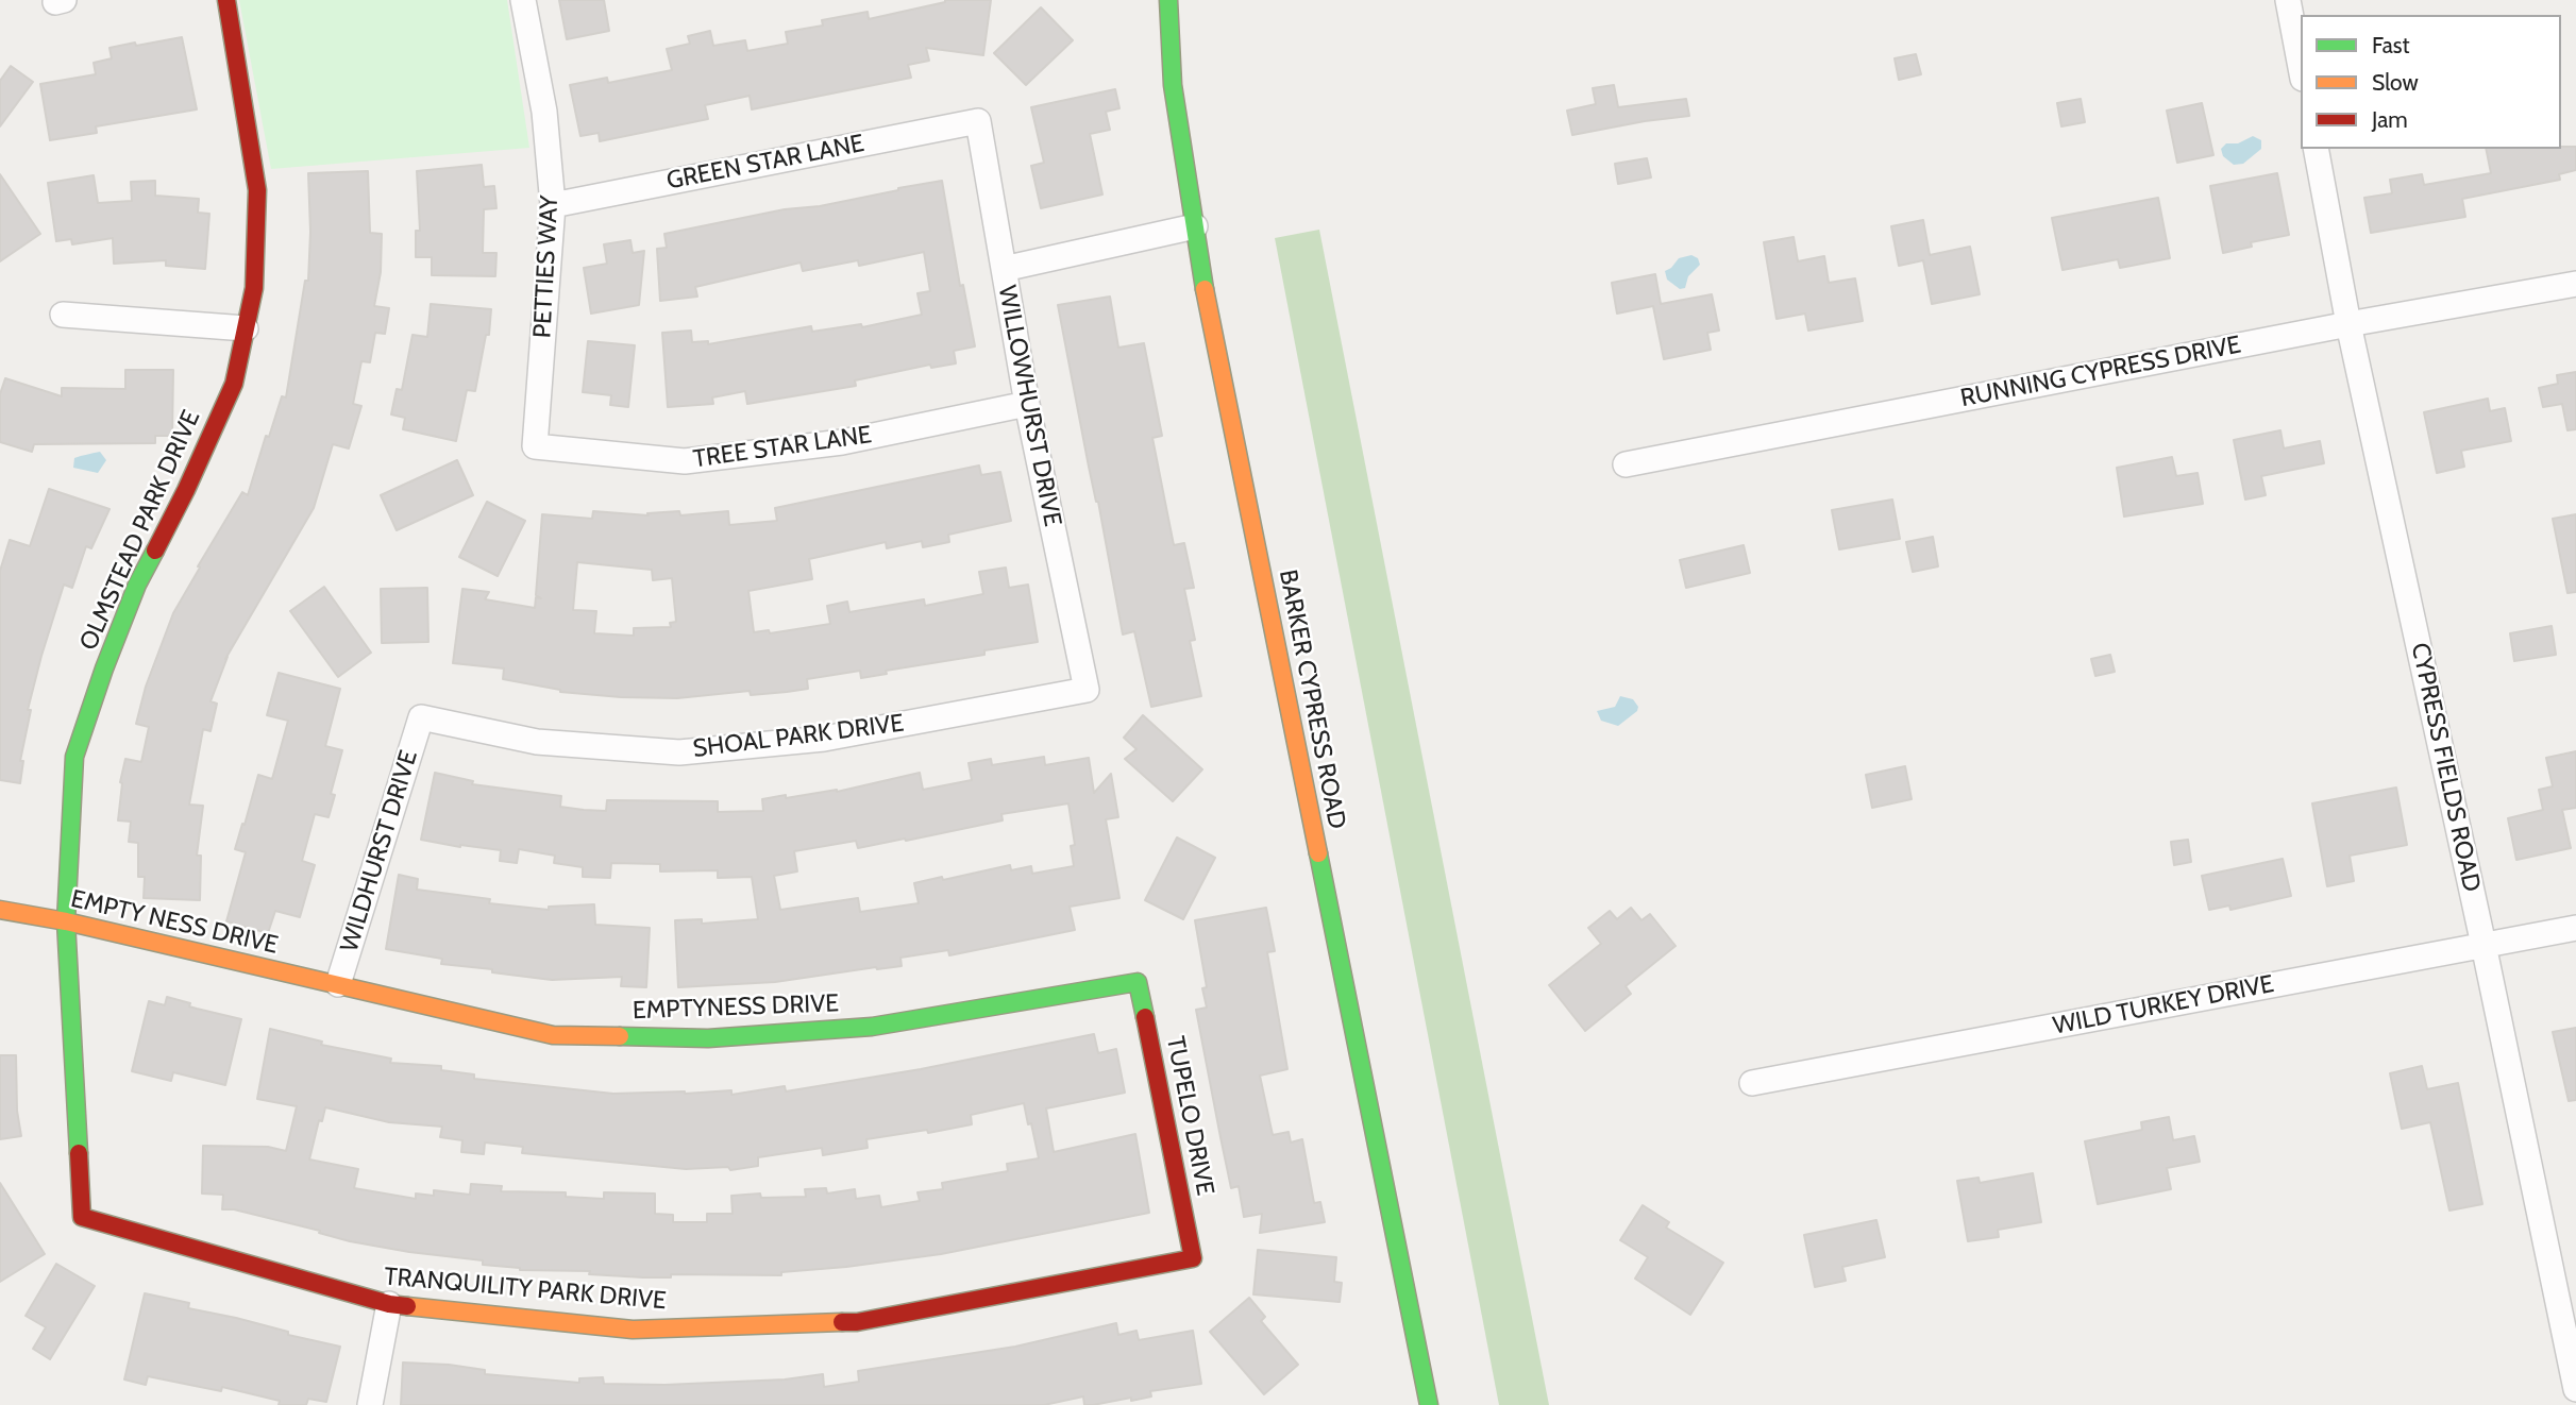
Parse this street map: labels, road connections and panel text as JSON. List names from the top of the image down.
{
  "streets": {
    "street": [
      "GREEN STAR LANE",
      "PETTIES WAY",
      "RUNNING CYPRESS DRIVE",
      "WILLOWHURST DRIVE",
      "TREE STAR LANE",
      "OLMSTEAD PARK DRIVE",
      "BARKER CYPRESS ROAD",
      "SHOAL PARK DRIVE",
      "CYPRESS FIELDS ROAD",
      "WILDHURST DRIVE",
      "EMPTY NESS DRIVE",
      "WILD TURKEY DRIVE",
      "EMPTYNESS DRIVE",
      "TUPELO DRIVE",
      "TRANQUILITY PARK DRIVE"
    ]
  },
  "crossings": [
    ["GREEN STAR LANE", "PETTIES WAY"],
    ["GREEN STAR LANE", "WILLOWHURST DRIVE"],
    ["PETTIES WAY", "TREE STAR LANE"],
    ["RUNNING CYPRESS DRIVE", "CYPRESS FIELDS ROAD"],
    ["WILLOWHURST DRIVE", "TREE STAR LANE"],
    ["WILLOWHURST DRIVE", "SHOAL PARK DRIVE"],
    ["OLMSTEAD PARK DRIVE", "EMPTY NESS DRIVE"],
    ["OLMSTEAD PARK DRIVE", "TRANQUILITY PARK DRIVE"],
    ["SHOAL PARK DRIVE", "WILDHURST DRIVE"],
    ["CYPRESS FIELDS ROAD", "WILD TURKEY DRIVE"],
    ["WILDHURST DRIVE", "EMPTY NESS DRIVE"],
    ["WILDHURST DRIVE", "EMPTYNESS DRIVE"],
    ["EMPTY NESS DRIVE", "EMPTYNESS DRIVE"],
    ["EMPTYNESS DRIVE", "TUPELO DRIVE"],
    ["TUPELO DRIVE", "TRANQUILITY PARK DRIVE"]
  ],
  "legend": ["Fast", "Slow", "Jam"]
}
